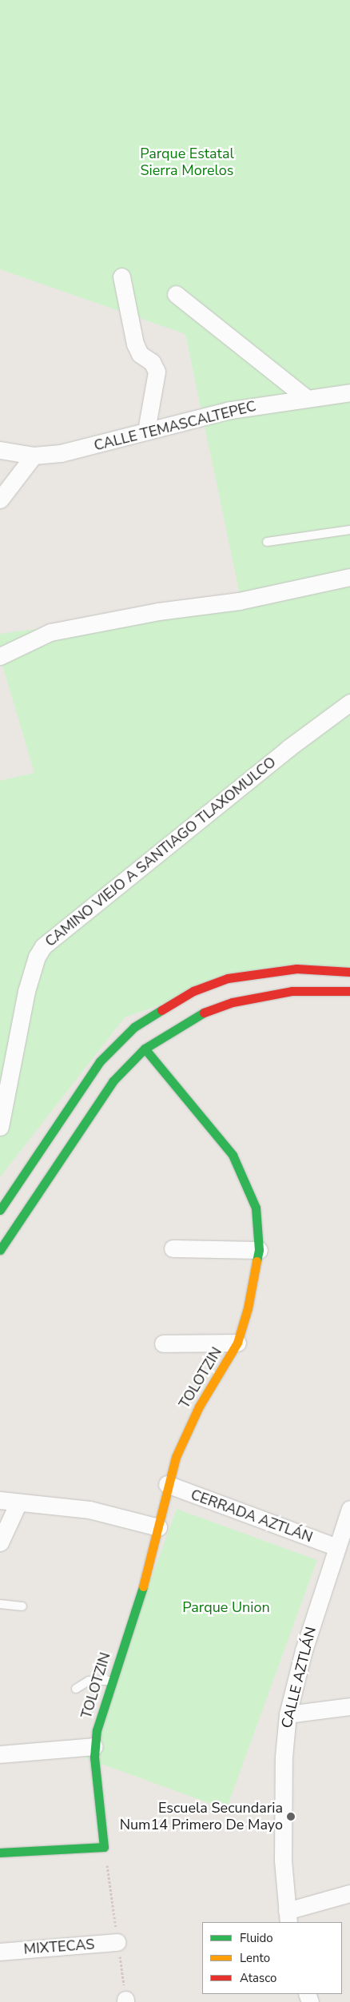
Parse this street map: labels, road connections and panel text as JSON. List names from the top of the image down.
{
  "streets": {
    "main road": ["TOLOTZIN"],
    "street": [
      "CALLE TEMASCALTEPEC",
      "CAMINO VIEJO A SANTIAGO TLAXOMULCO",
      "CERRADA AZTLÁN",
      "CALLE AZTLÁN",
      "MIXTECAS"
    ]
  },
  "crossings": [
    ["TOLOTZIN", "CERRADA AZTLÁN"],
    ["CERRADA AZTLÁN", "CALLE AZTLÁN"]
  ],
  "parks": ["Parque Estatal Sierra Morelos", "Parque Union"],
  "places": ["Escuela Secundaria Num14 Primero De Mayo"],
  "legend": ["Fluido", "Lento", "Atasco"]
}
